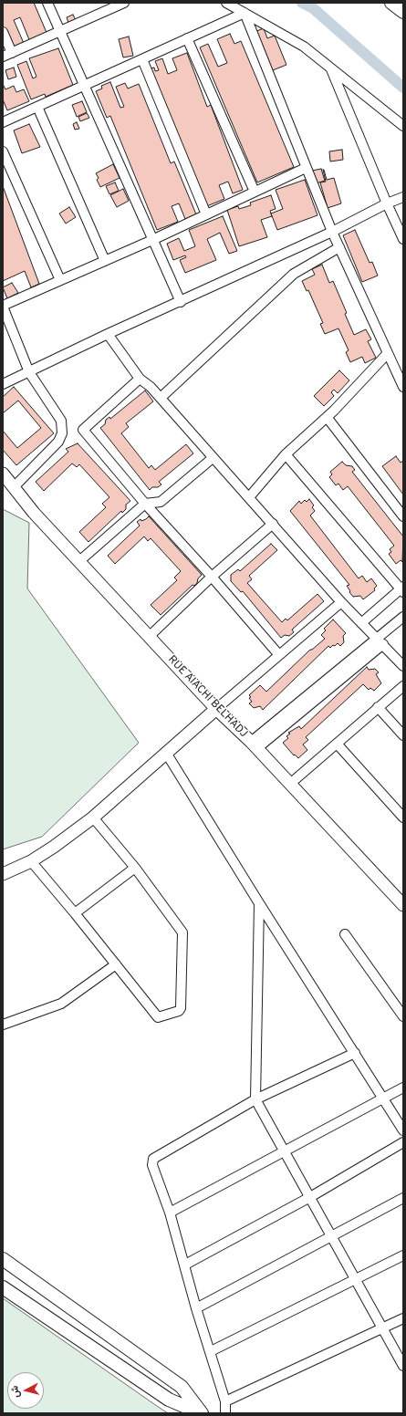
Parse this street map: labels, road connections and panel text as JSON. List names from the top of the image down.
{
  "streets": {
    "street": ["RUE AIACHI BELHADJ"]
  },
  "north": "left"
}
